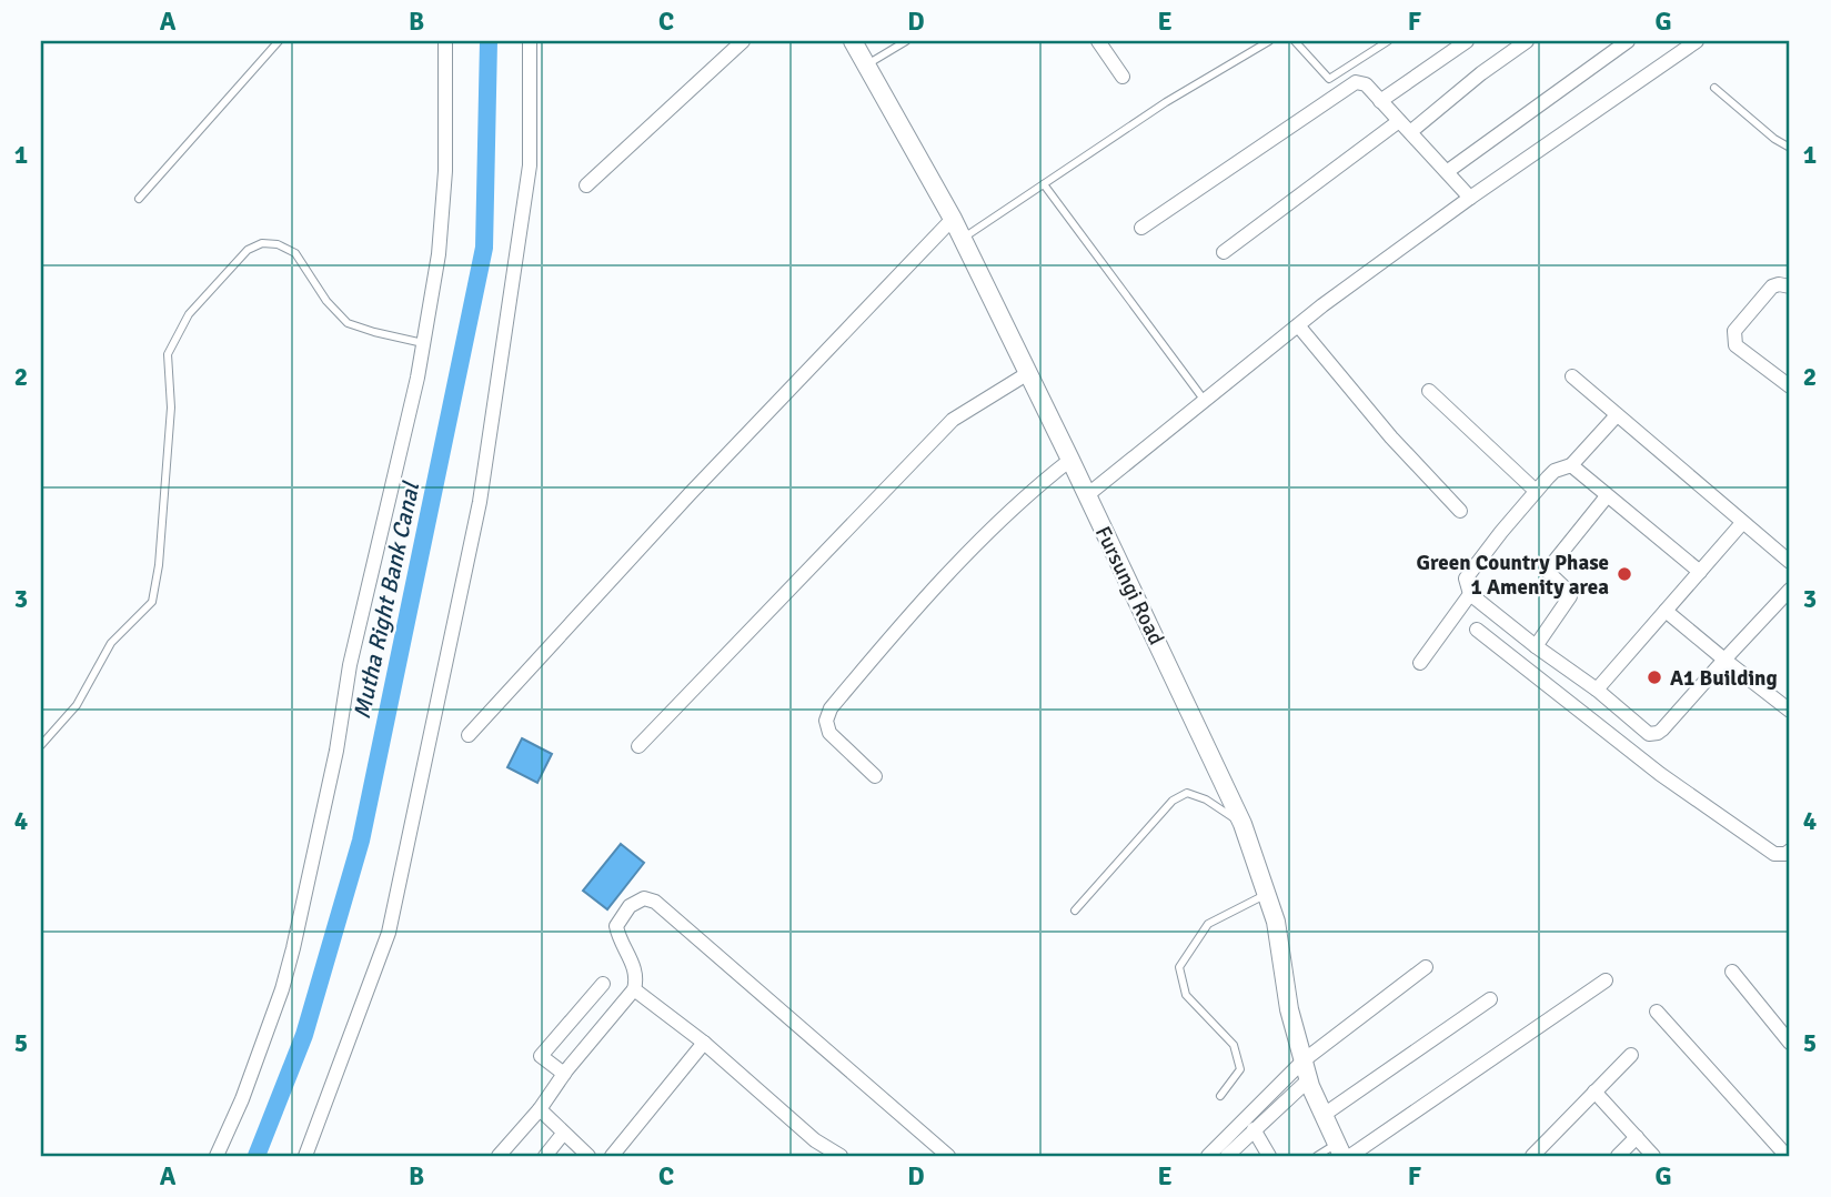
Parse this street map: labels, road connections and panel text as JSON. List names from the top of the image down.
{
  "streets": {
    "street": ["Fursungi Road"]
  },
  "water": ["Mutha Right Bank Canal"],
  "places": ["Green Country Phase 1 Amenity area", "A1 Building"],
  "grid": {
    "columns": [
      "A",
      "B",
      "C",
      "D",
      "E",
      "F",
      "G"
    ],
    "rows": [
      "1",
      "2",
      "3",
      "4",
      "5"
    ]
  }
}
